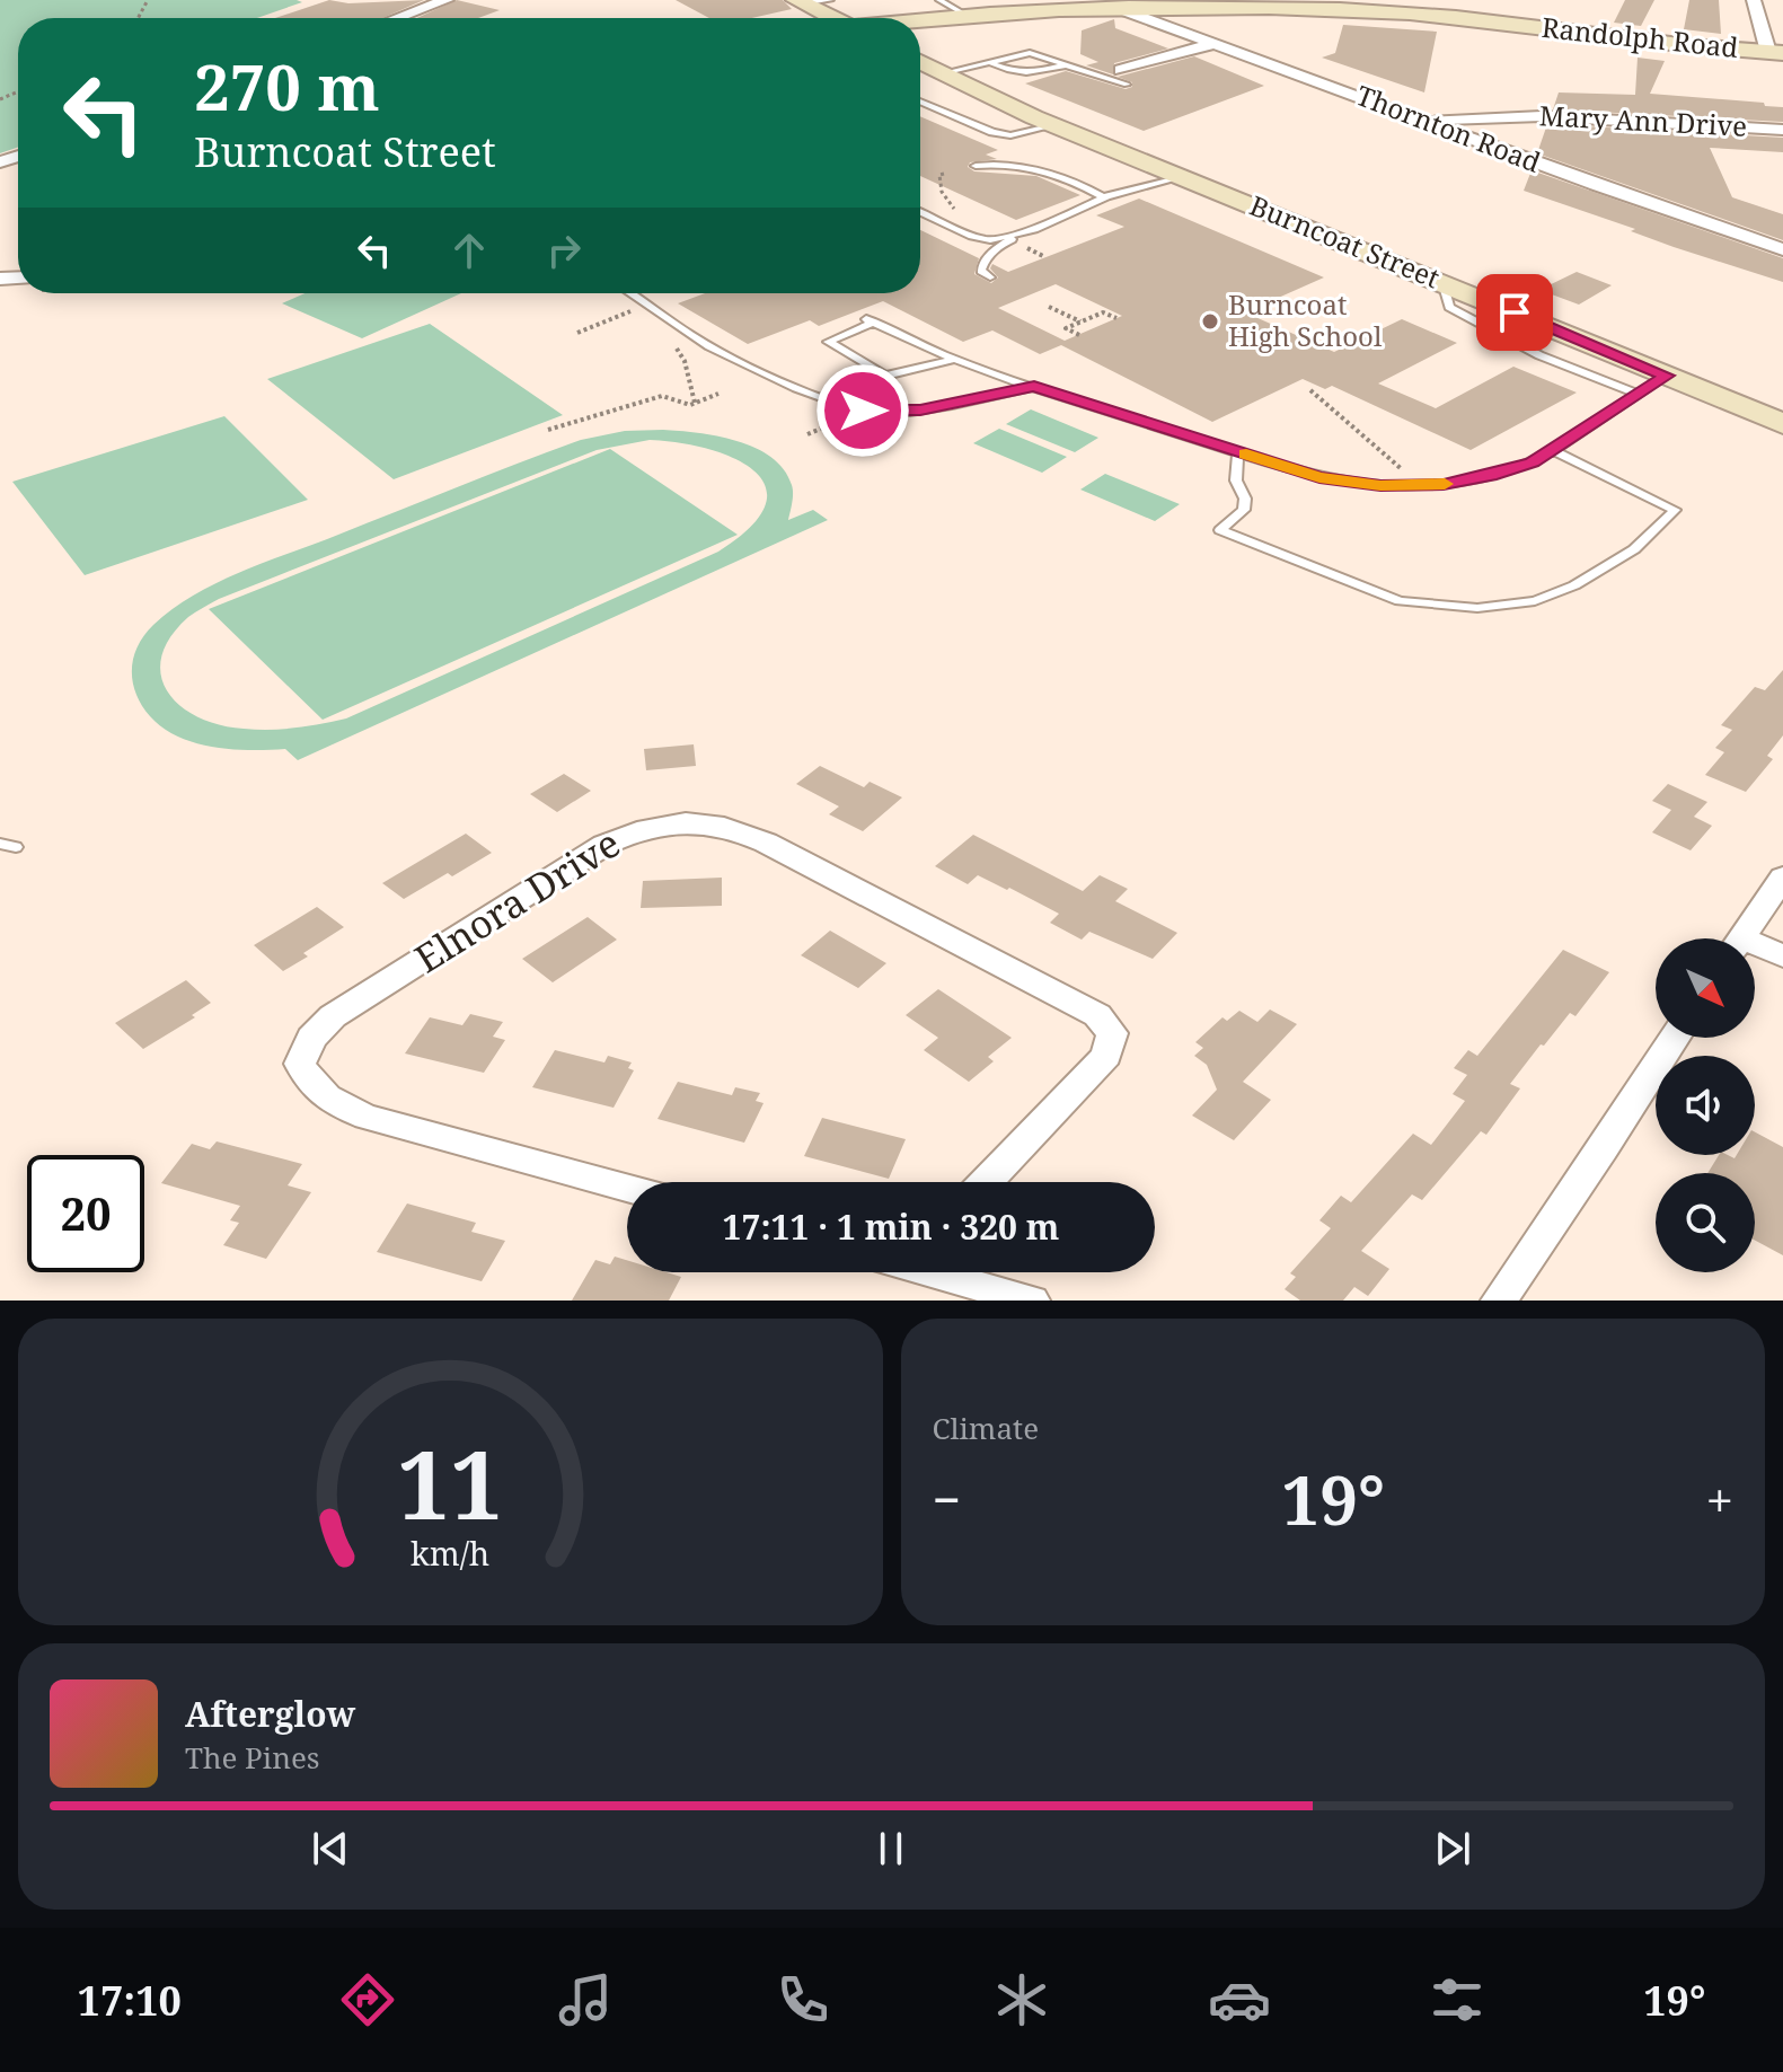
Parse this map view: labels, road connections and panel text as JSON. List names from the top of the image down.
{
  "streets": {
    "main road": ["Randolph Road", "Burncoat Street"],
    "street": ["Mary Ann Drive", "Thornton Road", "Elnora Drive"]
  },
  "crossings": [
    ["Randolph Road", "Thornton Road"],
    ["Mary Ann Drive", "Thornton Road"]
  ],
  "places": ["Burncoat High School"],
  "north": "bottom right",
  "page": {
    "turn": ["270 m", "Burncoat Street"],
    "limit": "20",
    "trip": "17:11 · 1 min · 320 m",
    "tile": "Climate",
    "heat": ["−", "19°", "+"],
    "song": ["Afterglow", "The Pines"],
    "tabs": ["17:10", "19°"],
    "gauge": ["11", "km/h"]
  }
}
